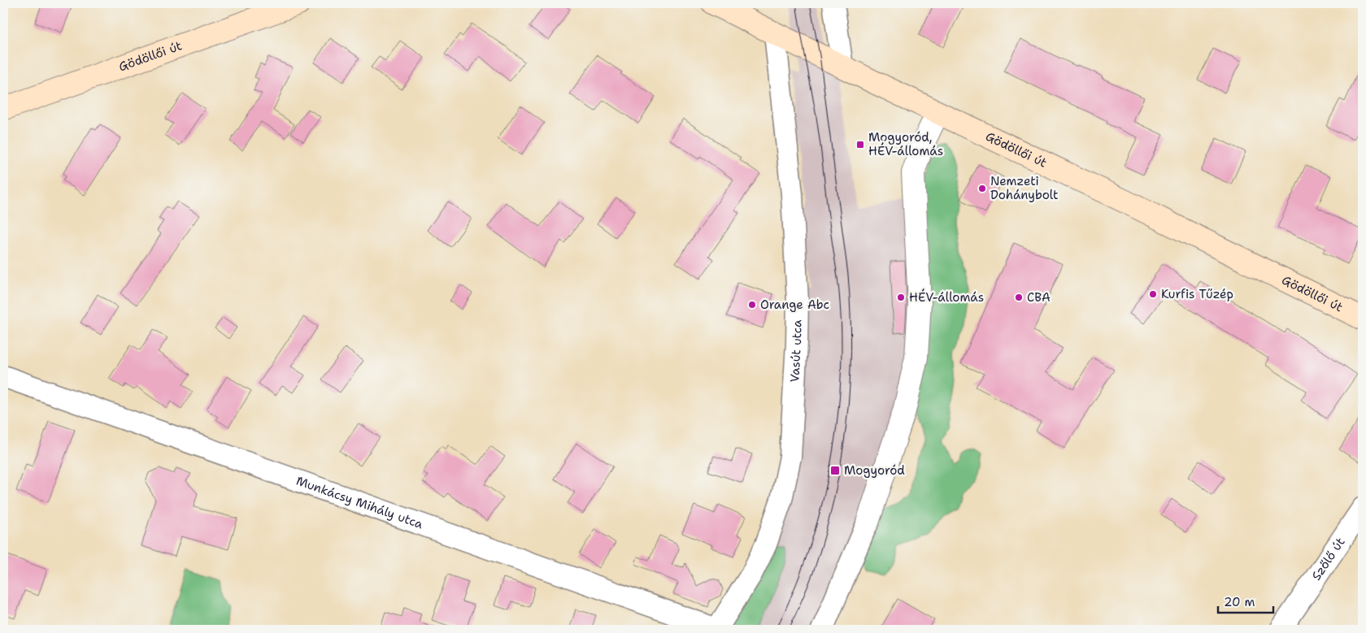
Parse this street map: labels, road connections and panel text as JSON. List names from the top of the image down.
{
  "streets": {
    "main road": ["Gödöllői út"],
    "street": ["Vasút utca", "Munkácsy Mihály utca", "Szőlő út"]
  },
  "crossings": [
    ["Gödöllői út", "Vasút utca"],
    ["Vasút utca", "Munkácsy Mihály utca"]
  ],
  "places": {
    "transit": ["Mogyoród, HÉV-állomás", "Mogyoród"],
    "other": [
      "Nemzeti Dohánybolt",
      "Kurfis Tűzép",
      "HÉV-állomás",
      "CBA",
      "Orange Abc"
    ]
  },
  "scale_bar": "20 m"
}
